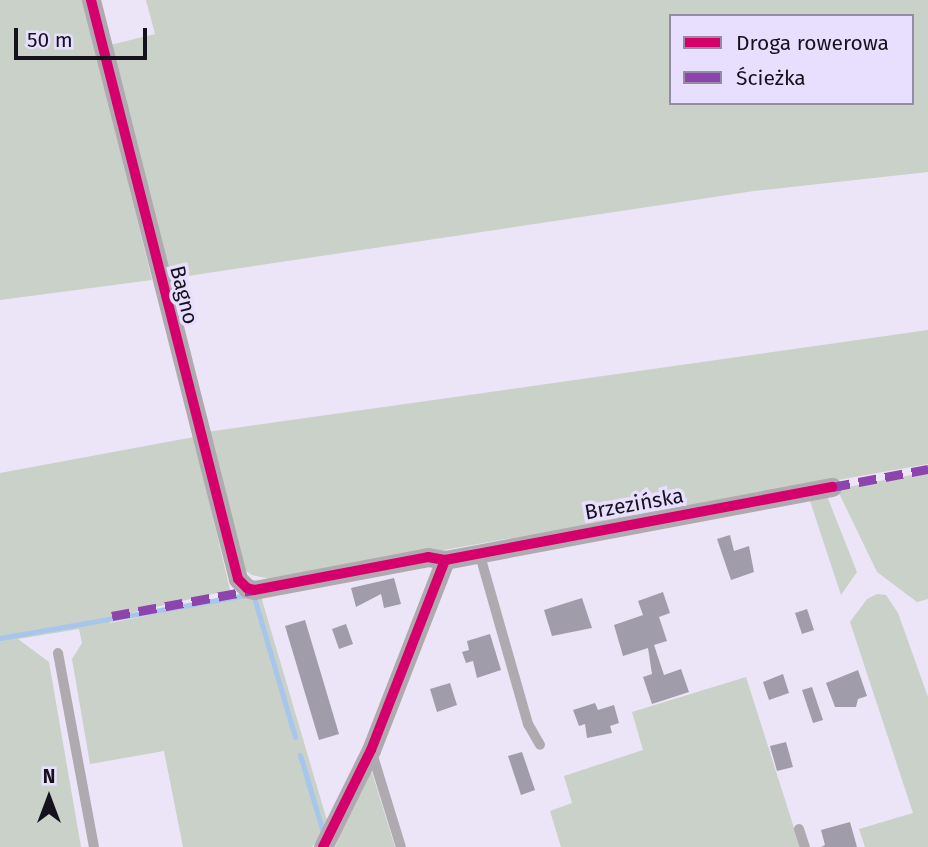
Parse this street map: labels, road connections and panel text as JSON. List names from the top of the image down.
{
  "streets": {
    "street": ["Bagno", "Brzezińska"]
  },
  "crossings": [
    ["Bagno", "Brzezińska"]
  ],
  "legend": ["Droga rowerowa", "Ścieżka"],
  "scale_bar": "50 m",
  "north": "top"
}
